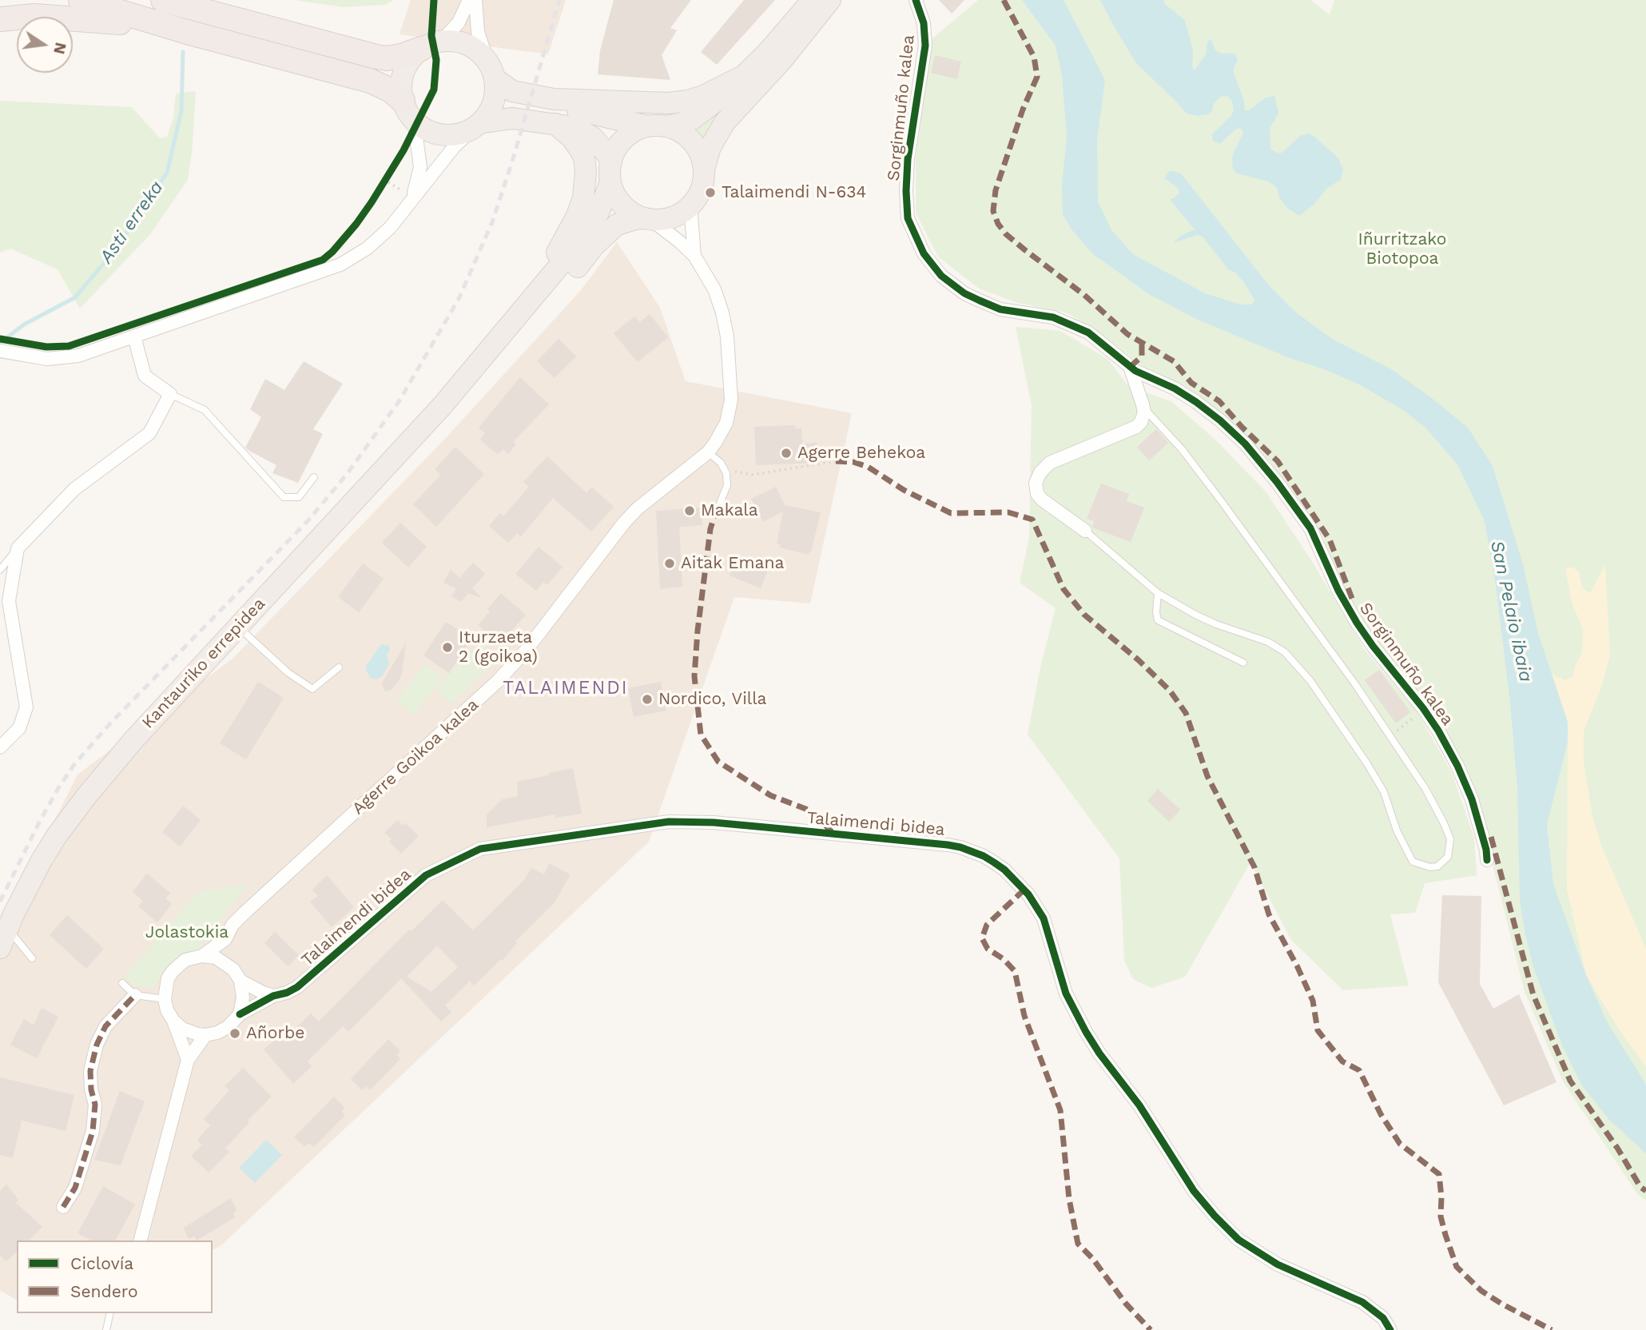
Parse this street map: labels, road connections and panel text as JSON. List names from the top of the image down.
{
  "streets": {
    "highway": ["Kantauriko errepidea"],
    "street": ["Sorginmuño kalea", "Agerre Goikoa kalea", "Talaimendi bidea"]
  },
  "crossings": [
    ["Agerre Goikoa kalea", "Talaimendi bidea"]
  ],
  "districts": ["TALAIMENDI"],
  "water": ["Asti erreka", "San Pelaio ibaia"],
  "parks": ["Iñurritzako Biotopoa", "Jolastokia"],
  "places": [
    "Talaimendi N-634",
    "Agerre Behekoa",
    "Makala",
    "Aitak Emana",
    "Iturzaeta 2 (goikoa)",
    "Nordico, Villa",
    "Añorbe"
  ],
  "legend": ["Ciclovía", "Sendero"],
  "north": "right"
}
